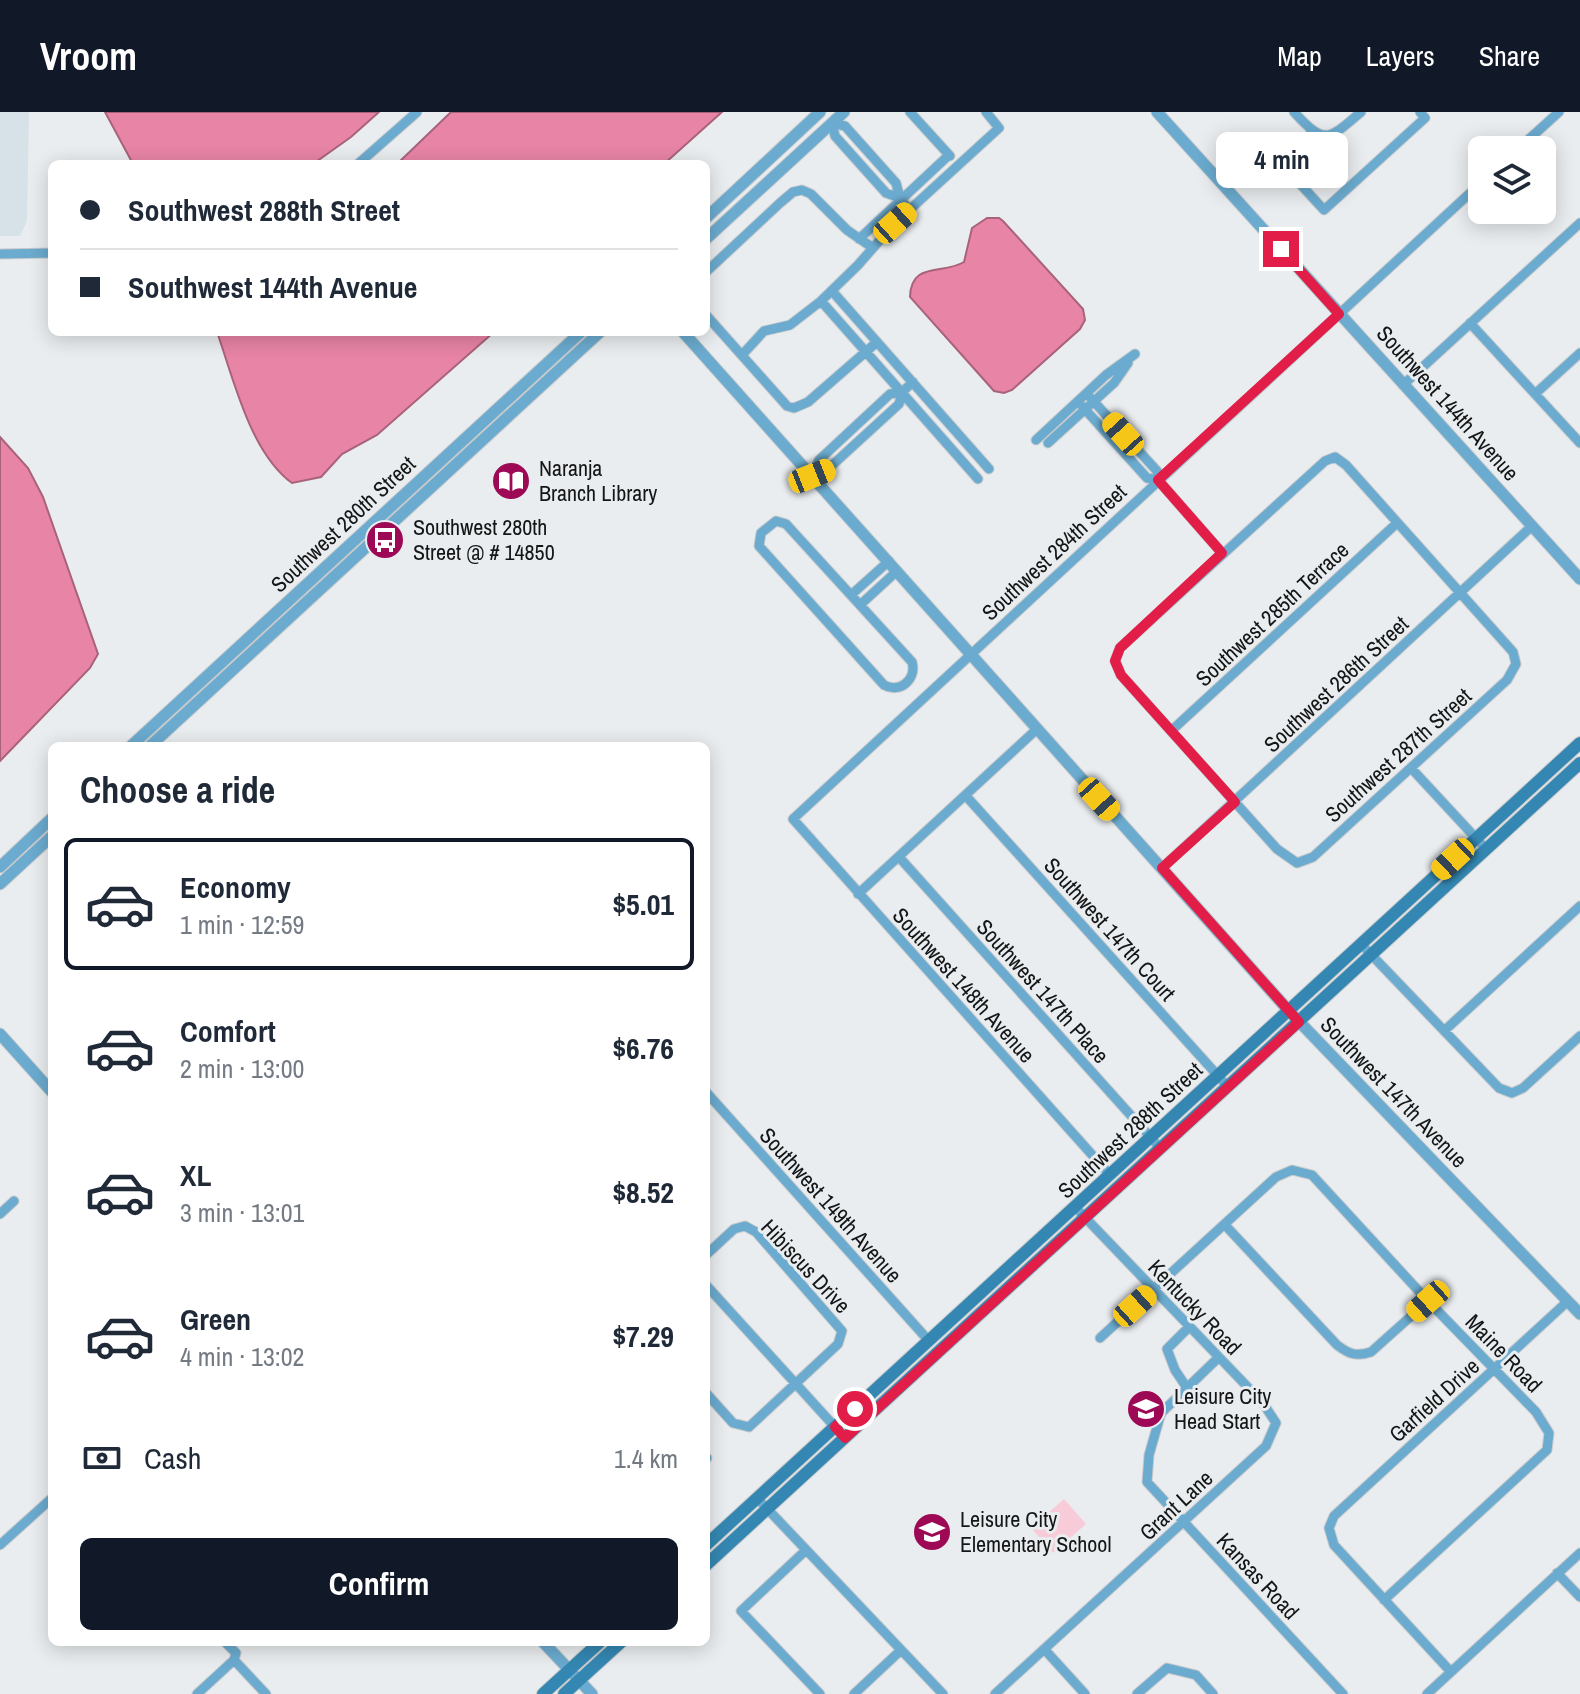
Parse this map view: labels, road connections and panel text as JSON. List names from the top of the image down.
{
  "streets": {
    "main road": ["Southwest 288th Street"],
    "street": [
      "Southwest 144th Avenue",
      "Southwest 280th Street",
      "Southwest 284th Street",
      "Southwest 285th Terrace",
      "Southwest 286th Street",
      "Southwest 287th Street",
      "Southwest 147th Court",
      "Southwest 148th Avenue",
      "Southwest 147th Place",
      "Southwest 147th Avenue",
      "Southwest 149th Avenue",
      "Hibiscus Drive",
      "Kentucky Road",
      "Maine Road",
      "Garfield Drive",
      "Grant Lane",
      "Kansas Road"
    ]
  },
  "crossings": [
    ["Southwest 144th Avenue", "Southwest 284th Street"],
    ["Southwest 144th Avenue", "Southwest 286th Street"],
    ["Southwest 284th Street", "Southwest 148th Avenue"],
    ["Southwest 284th Street", "Southwest 147th Avenue"],
    ["Southwest 286th Street", "Southwest 287th Street"],
    ["Southwest 286th Street", "Southwest 147th Avenue"],
    ["Southwest 147th Court", "Southwest 288th Street"],
    ["Southwest 148th Avenue", "Southwest 288th Street"],
    ["Southwest 147th Place", "Southwest 288th Street"],
    ["Southwest 147th Avenue", "Southwest 288th Street"],
    ["Southwest 147th Avenue", "Garfield Drive"],
    ["Southwest 288th Street", "Southwest 149th Avenue"],
    ["Southwest 288th Street", "Kentucky Road"],
    ["Kentucky Road", "Grant Lane"],
    ["Maine Road", "Garfield Drive"],
    ["Grant Lane", "Kansas Road"]
  ],
  "places": {
    "library": ["Naranja Branch Library"],
    "bus stop": ["Southwest 280th Street @ # 14850"],
    "school or university": ["Leisure City Head Start", "Leisure City Elementary School"]
  },
  "page": {
    "header": "Vroom",
    "nav": ["Map", "Layers", "Share"],
    "bubble": "4 min",
    "banner": ["Southwest 288th Street", "Southwest 144th Avenue"],
    "heading": "Choose a ride",
    "list": [
      {
        "name": "Economy",
        "note": "1 min · 12:59",
        "value": "$5.01"
      },
      {
        "name": "Comfort",
        "note": "2 min · 13:00",
        "value": "$6.76"
      },
      {
        "name": "XL",
        "note": "3 min · 13:01",
        "value": "$8.52"
      },
      {
        "name": "Green",
        "note": "4 min · 13:02",
        "value": "$7.29"
      }
    ],
    "pay": ["Cash", "1.4 km"],
    "buttons": "Confirm"
  }
}
